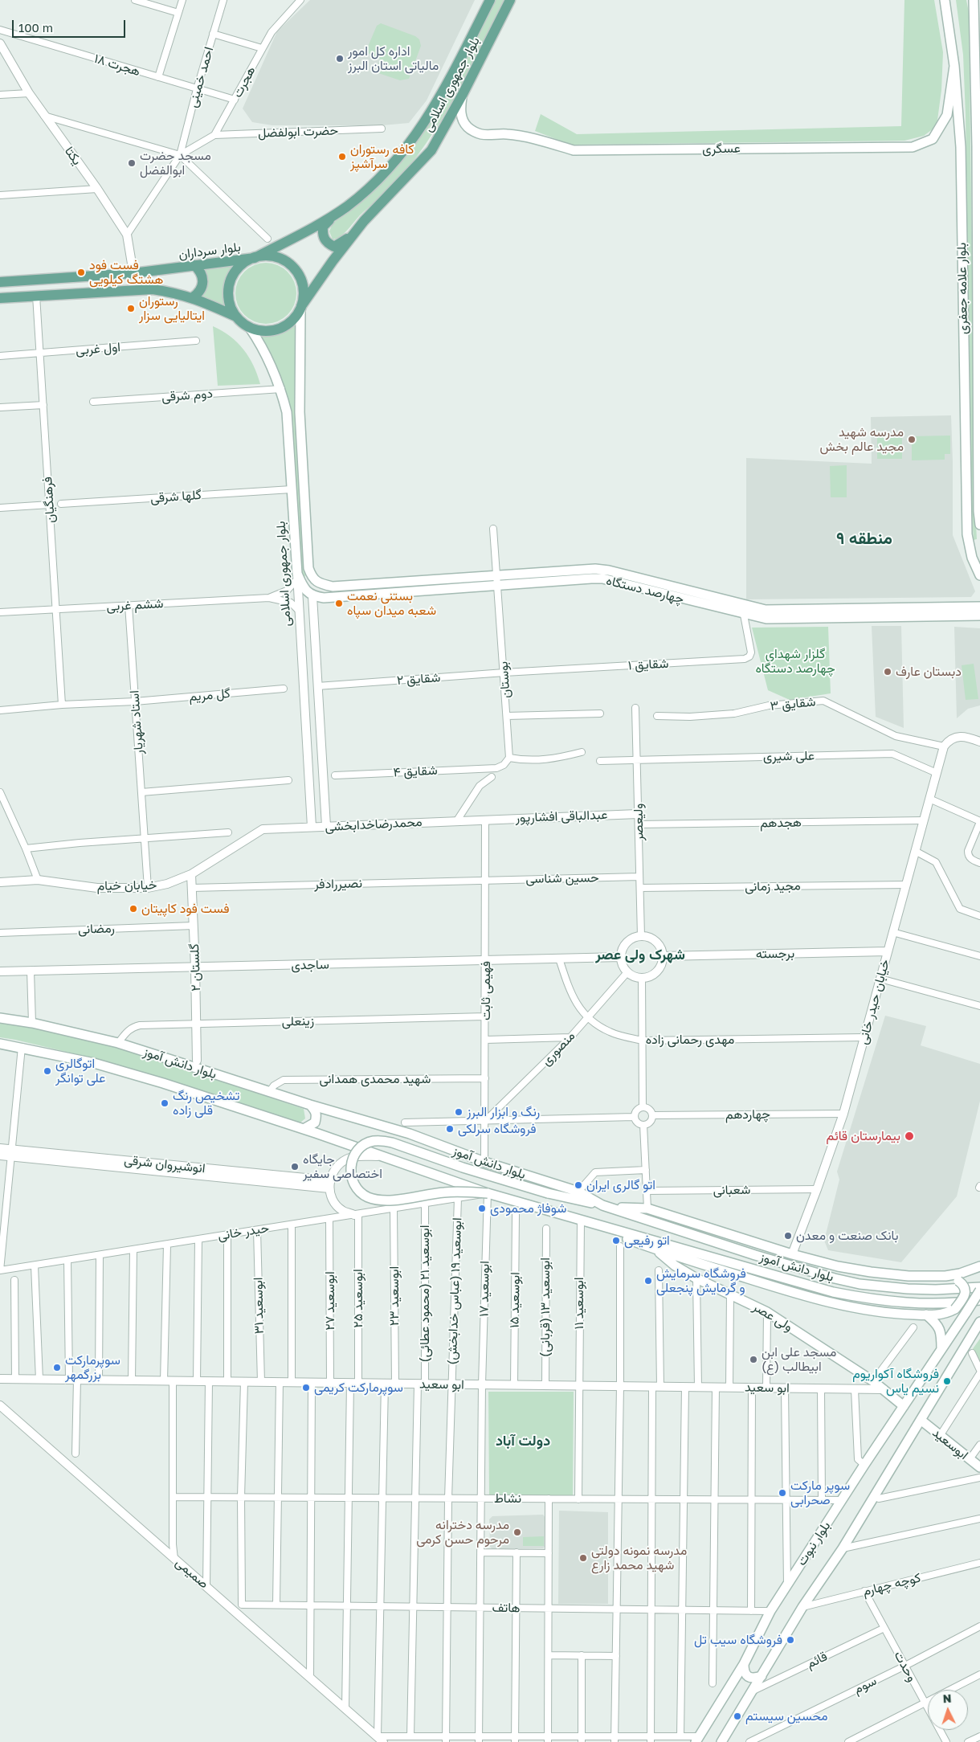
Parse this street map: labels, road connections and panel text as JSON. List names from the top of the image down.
{
  "streets": {
    "main road": [
      "بلوار جمهوری اسلامی",
      "عسگری",
      "بلوار سرداران",
      "بلوار علامه جعفری",
      "چهارصد دستگاه",
      "بلوار دانش آموز",
      "ولی عصر",
      "ابوسعید",
      "بلوار نبوت"
    ],
    "street": [
      "هجرت ۱۸",
      "احمد خمینی",
      "هجرت",
      "حضرت ابولفضل",
      "یکتا",
      "اول غربی",
      "دوم شرقی",
      "گلها شرقی",
      "فرهنگیان",
      "ششم غربی",
      "شقایق ۱",
      "شقایق ۲",
      "بوستان",
      "گل مریم",
      "شقایق ۳",
      "استاد شهریار",
      "علی شیری",
      "شقایق ۴",
      "عبدالباقی افشارپور",
      "ولیعصر",
      "هجدهم",
      "محمدرضاخدابخشی",
      "حسین شناسی",
      "نصیررادفر",
      "خیابان خیام",
      "مجید زمانی",
      "رمضانی",
      "برجسته",
      "ساجدی",
      "گلستان ۲",
      "فهیمی ثابت",
      "خیابان حیدر خانی",
      "زینعلی",
      "مهدی رحمانی زاده",
      "منصوری",
      "شهید محمدی همدانی",
      "چهاردهم",
      "انوشیروان شرقی",
      "شعبانی",
      "حیدر خانی",
      "ابوسعید ۱۷",
      "ابوسعید ۱۹ (عباس خدابخش)",
      "ابوسعید ۲۱ (محمود عطائی)",
      "ابوسعید ۲۳",
      "ابوسعید ۲۵",
      "ابوسعید ۱۵",
      "ابوسعید ۲۷",
      "ابوسعید ۱۱",
      "ابوسعید ۳۱",
      "ابوسعید ۱۳ (قربانی)",
      "ابو سعید",
      "نشاط",
      "صمیمی",
      "کوچه چهارم",
      "هاتف",
      "قائم",
      "وحدت",
      "سوم"
    ]
  },
  "crossings": [
    ["هجرت ۱۸", "احمد خمینی"],
    ["هجرت ۱۸", "هجرت"],
    ["هجرت", "حضرت ابولفضل"],
    ["بلوار جمهوری اسلامی", "عسگری"],
    ["بلوار جمهوری اسلامی", "بلوار سرداران"],
    ["بلوار جمهوری اسلامی", "دوم شرقی"],
    ["بلوار جمهوری اسلامی", "گلها شرقی"],
    ["بلوار جمهوری اسلامی", "چهارصد دستگاه"],
    ["بلوار جمهوری اسلامی", "محمدرضاخدابخشی"],
    ["عسگری", "بلوار علامه جعفری"],
    ["یکتا", "بلوار سرداران"],
    ["اول غربی", "فرهنگیان"],
    ["فرهنگیان", "ششم غربی"],
    ["فرهنگیان", "گل مریم"],
    ["چهارصد دستگاه", "شقایق ۱"],
    ["چهارصد دستگاه", "بوستان"],
    ["ششم غربی", "استاد شهریار"],
    ["شقایق ۱", "شقایق ۲"],
    ["شقایق ۱", "بوستان"],
    ["شقایق ۲", "بوستان"],
    ["بوستان", "شقایق ۴"],
    ["گل مریم", "استاد شهریار"],
    ["شقایق ۳", "خیابان حیدر خانی"],
    ["استاد شهریار", "خیابان خیام"],
    ["علی شیری", "ولیعصر"],
    ["علی شیری", "خیابان حیدر خانی"],
    ["عبدالباقی افشارپور", "ولیعصر"],
    ["عبدالباقی افشارپور", "محمدرضاخدابخشی"],
    ["عبدالباقی افشارپور", "فهیمی ثابت"],
    ["ولیعصر", "هجدهم"],
    ["ولیعصر", "حسین شناسی"],
    ["ولیعصر", "مجید زمانی"],
    ["ولیعصر", "برجسته"],
    ["ولیعصر", "ساجدی"],
    ["ولیعصر", "منصوری"],
    ["هجدهم", "خیابان حیدر خانی"],
    ["محمدرضاخدابخشی", "خیابان خیام"],
    ["محمدرضاخدابخشی", "فهیمی ثابت"],
    ["حسین شناسی", "نصیررادفر"],
    ["حسین شناسی", "فهیمی ثابت"],
    ["نصیررادفر", "گلستان ۲"],
    ["نصیررادفر", "فهیمی ثابت"],
    ["خیابان خیام", "گلستان ۲"],
    ["مجید زمانی", "خیابان حیدر خانی"],
    ["رمضانی", "گلستان ۲"],
    ["برجسته", "ساجدی"],
    ["برجسته", "خیابان حیدر خانی"],
    ["برجسته", "منصوری"],
    ["ساجدی", "گلستان ۲"],
    ["ساجدی", "فهیمی ثابت"],
    ["ساجدی", "مهدی رحمانی زاده"],
    ["ساجدی", "منصوری"],
    ["گلستان ۲", "زینعلی"],
    ["فهیمی ثابت", "زینعلی"],
    ["فهیمی ثابت", "منصوری"],
    ["فهیمی ثابت", "بلوار دانش آموز"],
    ["فهیمی ثابت", "شهید محمدی همدانی"],
    ["خیابان حیدر خانی", "مهدی رحمانی زاده"],
    ["خیابان حیدر خانی", "چهاردهم"],
    ["خیابان حیدر خانی", "شعبانی"],
    ["زینعلی", "بلوار دانش آموز"],
    ["مهدی رحمانی زاده", "منصوری"],
    ["بلوار دانش آموز", "شهید محمدی همدانی"],
    ["بلوار دانش آموز", "حیدر خانی"],
    ["بلوار دانش آموز", "ابوسعید ۱۷"],
    ["بلوار دانش آموز", "ابوسعید ۱۱"],
    ["حیدر خانی", "ابوسعید ۱۷"],
    ["حیدر خانی", "ابوسعید ۱۹ (عباس خدابخش)"],
    ["حیدر خانی", "ابوسعید ۲۱ (محمود عطائی)"],
    ["حیدر خانی", "ابوسعید ۲۳"],
    ["حیدر خانی", "ابوسعید ۲۵"],
    ["حیدر خانی", "ابوسعید ۲۷"],
    ["حیدر خانی", "ابوسعید ۳۱"],
    ["ابوسعید ۱۷", "ابو سعید"],
    ["ابوسعید ۱۷", "نشاط"],
    ["ابوسعید ۱۷", "هاتف"],
    ["ابوسعید ۱۹ (عباس خدابخش)", "ابو سعید"],
    ["ابوسعید ۱۹ (عباس خدابخش)", "نشاط"],
    ["ابوسعید ۱۹ (عباس خدابخش)", "هاتف"],
    ["ابوسعید ۲۱ (محمود عطائی)", "ابو سعید"],
    ["ابوسعید ۲۱ (محمود عطائی)", "نشاط"],
    ["ابوسعید ۲۱ (محمود عطائی)", "هاتف"],
    ["ابوسعید ۲۳", "ابو سعید"],
    ["ابوسعید ۲۵", "ابو سعید"],
    ["ابوسعید ۲۵", "نشاط"],
    ["ابوسعید ۲۵", "صمیمی"],
    ["ابوسعید ۲۵", "هاتف"],
    ["ابوسعید ۱۵", "ابو سعید"],
    ["ابوسعید ۲۷", "ابو سعید"],
    ["ابوسعید ۱۱", "ابو سعید"],
    ["ابوسعید ۱۱", "نشاط"],
    ["ابوسعید ۳۱", "ابو سعید"],
    ["ابوسعید ۱۳ (قربانی)", "ابو سعید"],
    ["ولی عصر", "ابو سعید"],
    ["ولی عصر", "بلوار نبوت"],
    ["ابوسعید", "بلوار نبوت"],
    ["نشاط", "بلوار نبوت"],
    ["بلوار نبوت", "کوچه چهارم"],
    ["بلوار نبوت", "هاتف"],
    ["بلوار نبوت", "قائم"],
    ["کوچه چهارم", "وحدت"],
    ["قائم", "وحدت"],
    ["وحدت", "سوم"]
  ],
  "districts": ["منطقه ۹", "شهرک ولی عصر", "دولت آباد"],
  "parks": ["گلزار شهدای چهارصد دستگاه"],
  "places": [
    "اداره کل امور مالیاتی استان البرز",
    "کافه رستوران سرآشپز",
    "مسجد حضرت ابوالفضل",
    "فست فود هشتگ کیلویی",
    "رستوران ایتالیایی سزار",
    "مدرسه شهید مجید عالم بخش",
    "بستنی نعمت شعبه میدان سپاه",
    "دبستان عارف",
    "فست فود کاپیتان",
    "اتوگالری علی توانگر",
    "تشخیص رنگ قلی زاده",
    "رنگ و ابزار البرز",
    "فروشگاه سرلکی",
    "بیمارستان قائم",
    "جایگاه اختصاصی سفیر",
    "اتو گالری ایران",
    "شوفاژ محمودی",
    "بانک صنعت و معدن",
    "اتو رفیعی",
    "فروشگاه سرمایش و گرمایش پنجعلی",
    "مسجد علی ابن ابیطالب (ع)",
    "سوپرمارکت بزرگمهر",
    "فروشگاه آکواریوم نسیم یاس",
    "سوپرمارکت کریمی",
    "سوپر مارکت صحرابی",
    "مدرسه دخترانه مرحوم حسن کرمی",
    "مدرسه نمونه دولتی شهید محمد زارع",
    "فروشگاه سیب تل",
    "محسین سیستم"
  ],
  "scale_bar": "100 m",
  "north": "top"
}
